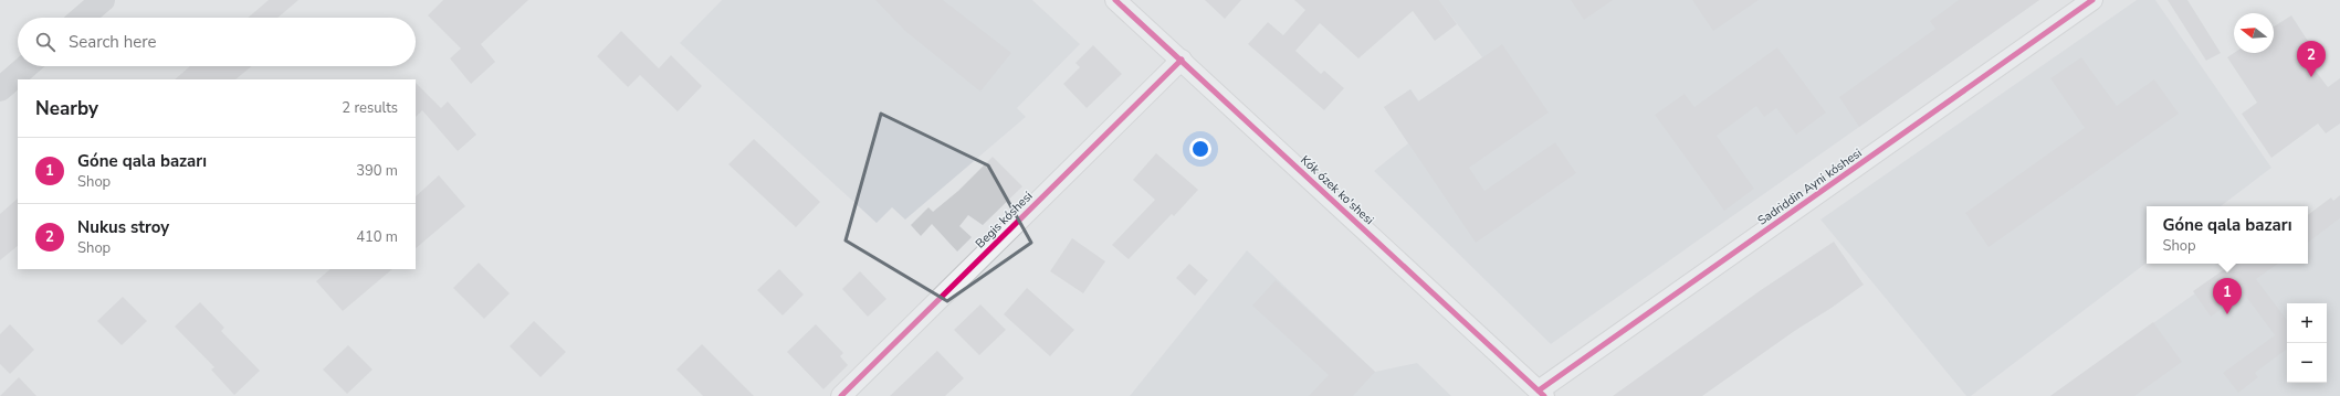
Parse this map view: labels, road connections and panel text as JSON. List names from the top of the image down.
{
  "streets": {
    "street": ["Sadriddin Ayni kóshesi", "Kók ózek ko'shesi", "Begis kóshesi"]
  },
  "crossings": [
    ["Sadriddin Ayni kóshesi", "Kók ózek ko'shesi"],
    ["Kók ózek ko'shesi", "Begis kóshesi"]
  ],
  "north": "left",
  "page": {
    "search": "Search here",
    "pins": ["2", "1"],
    "heading": ["Nearby", "2 results"],
    "list": [
      {
        "mark": "1",
        "name": "Góne qala bazarı",
        "note": "Shop",
        "value": "390 m"
      },
      {
        "mark": "2",
        "name": "Nukus stroy",
        "note": "Shop",
        "value": "410 m"
      }
    ],
    "popup": ["Góne qala bazarı", "Shop"],
    "map_buttons": ["+", "−"]
  }
}
